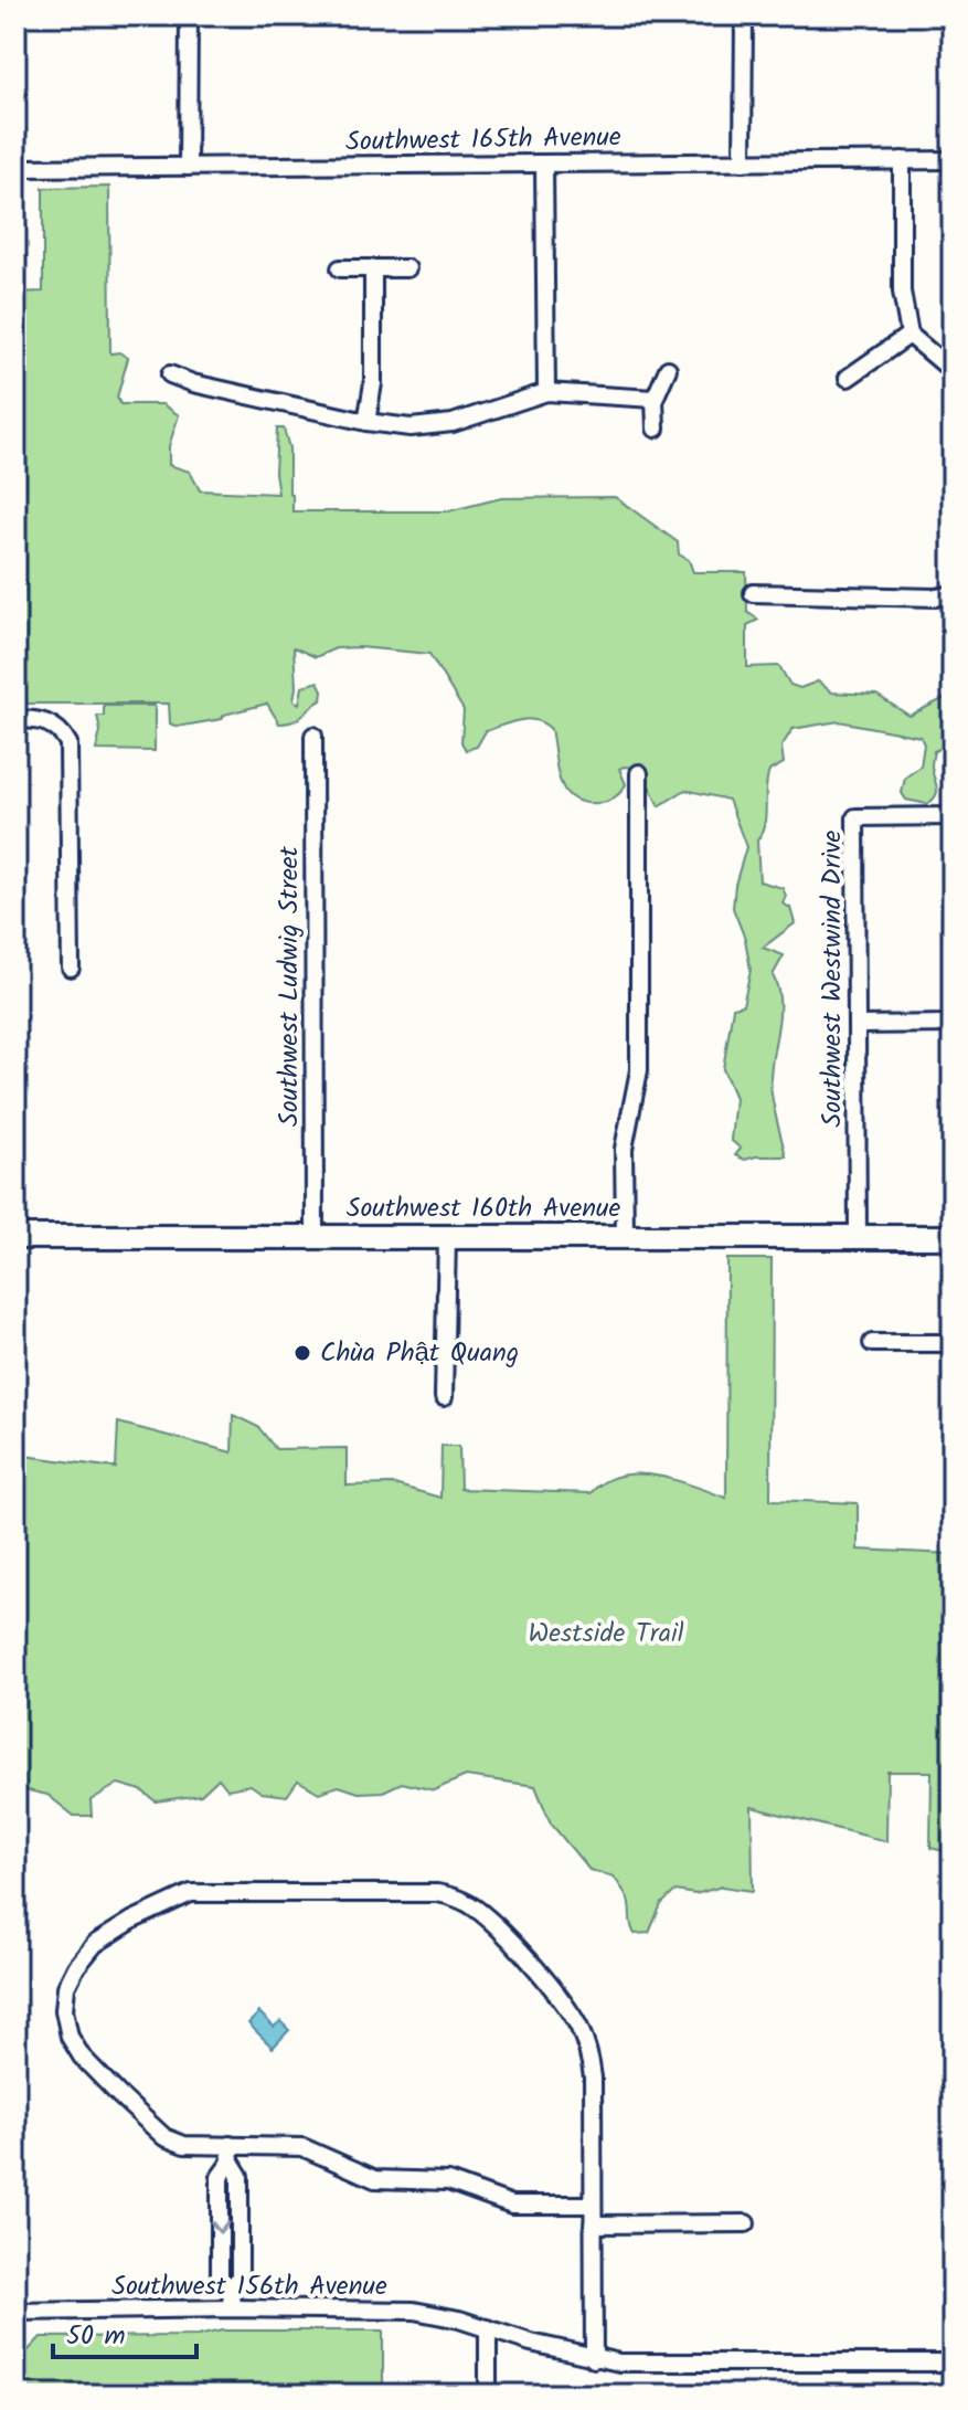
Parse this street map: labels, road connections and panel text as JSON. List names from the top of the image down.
{
  "streets": {
    "street": [
      "Southwest 165th Avenue",
      "Southwest Westwind Drive",
      "Southwest Ludwig Street",
      "Southwest 160th Avenue",
      "Southwest 156th Avenue"
    ]
  },
  "crossings": [
    ["Southwest Westwind Drive", "Southwest 160th Avenue"],
    ["Southwest Ludwig Street", "Southwest 160th Avenue"]
  ],
  "parks": ["Westside Trail"],
  "places": ["Chùa Phật Quang"],
  "scale_bar": "50 m"
}
